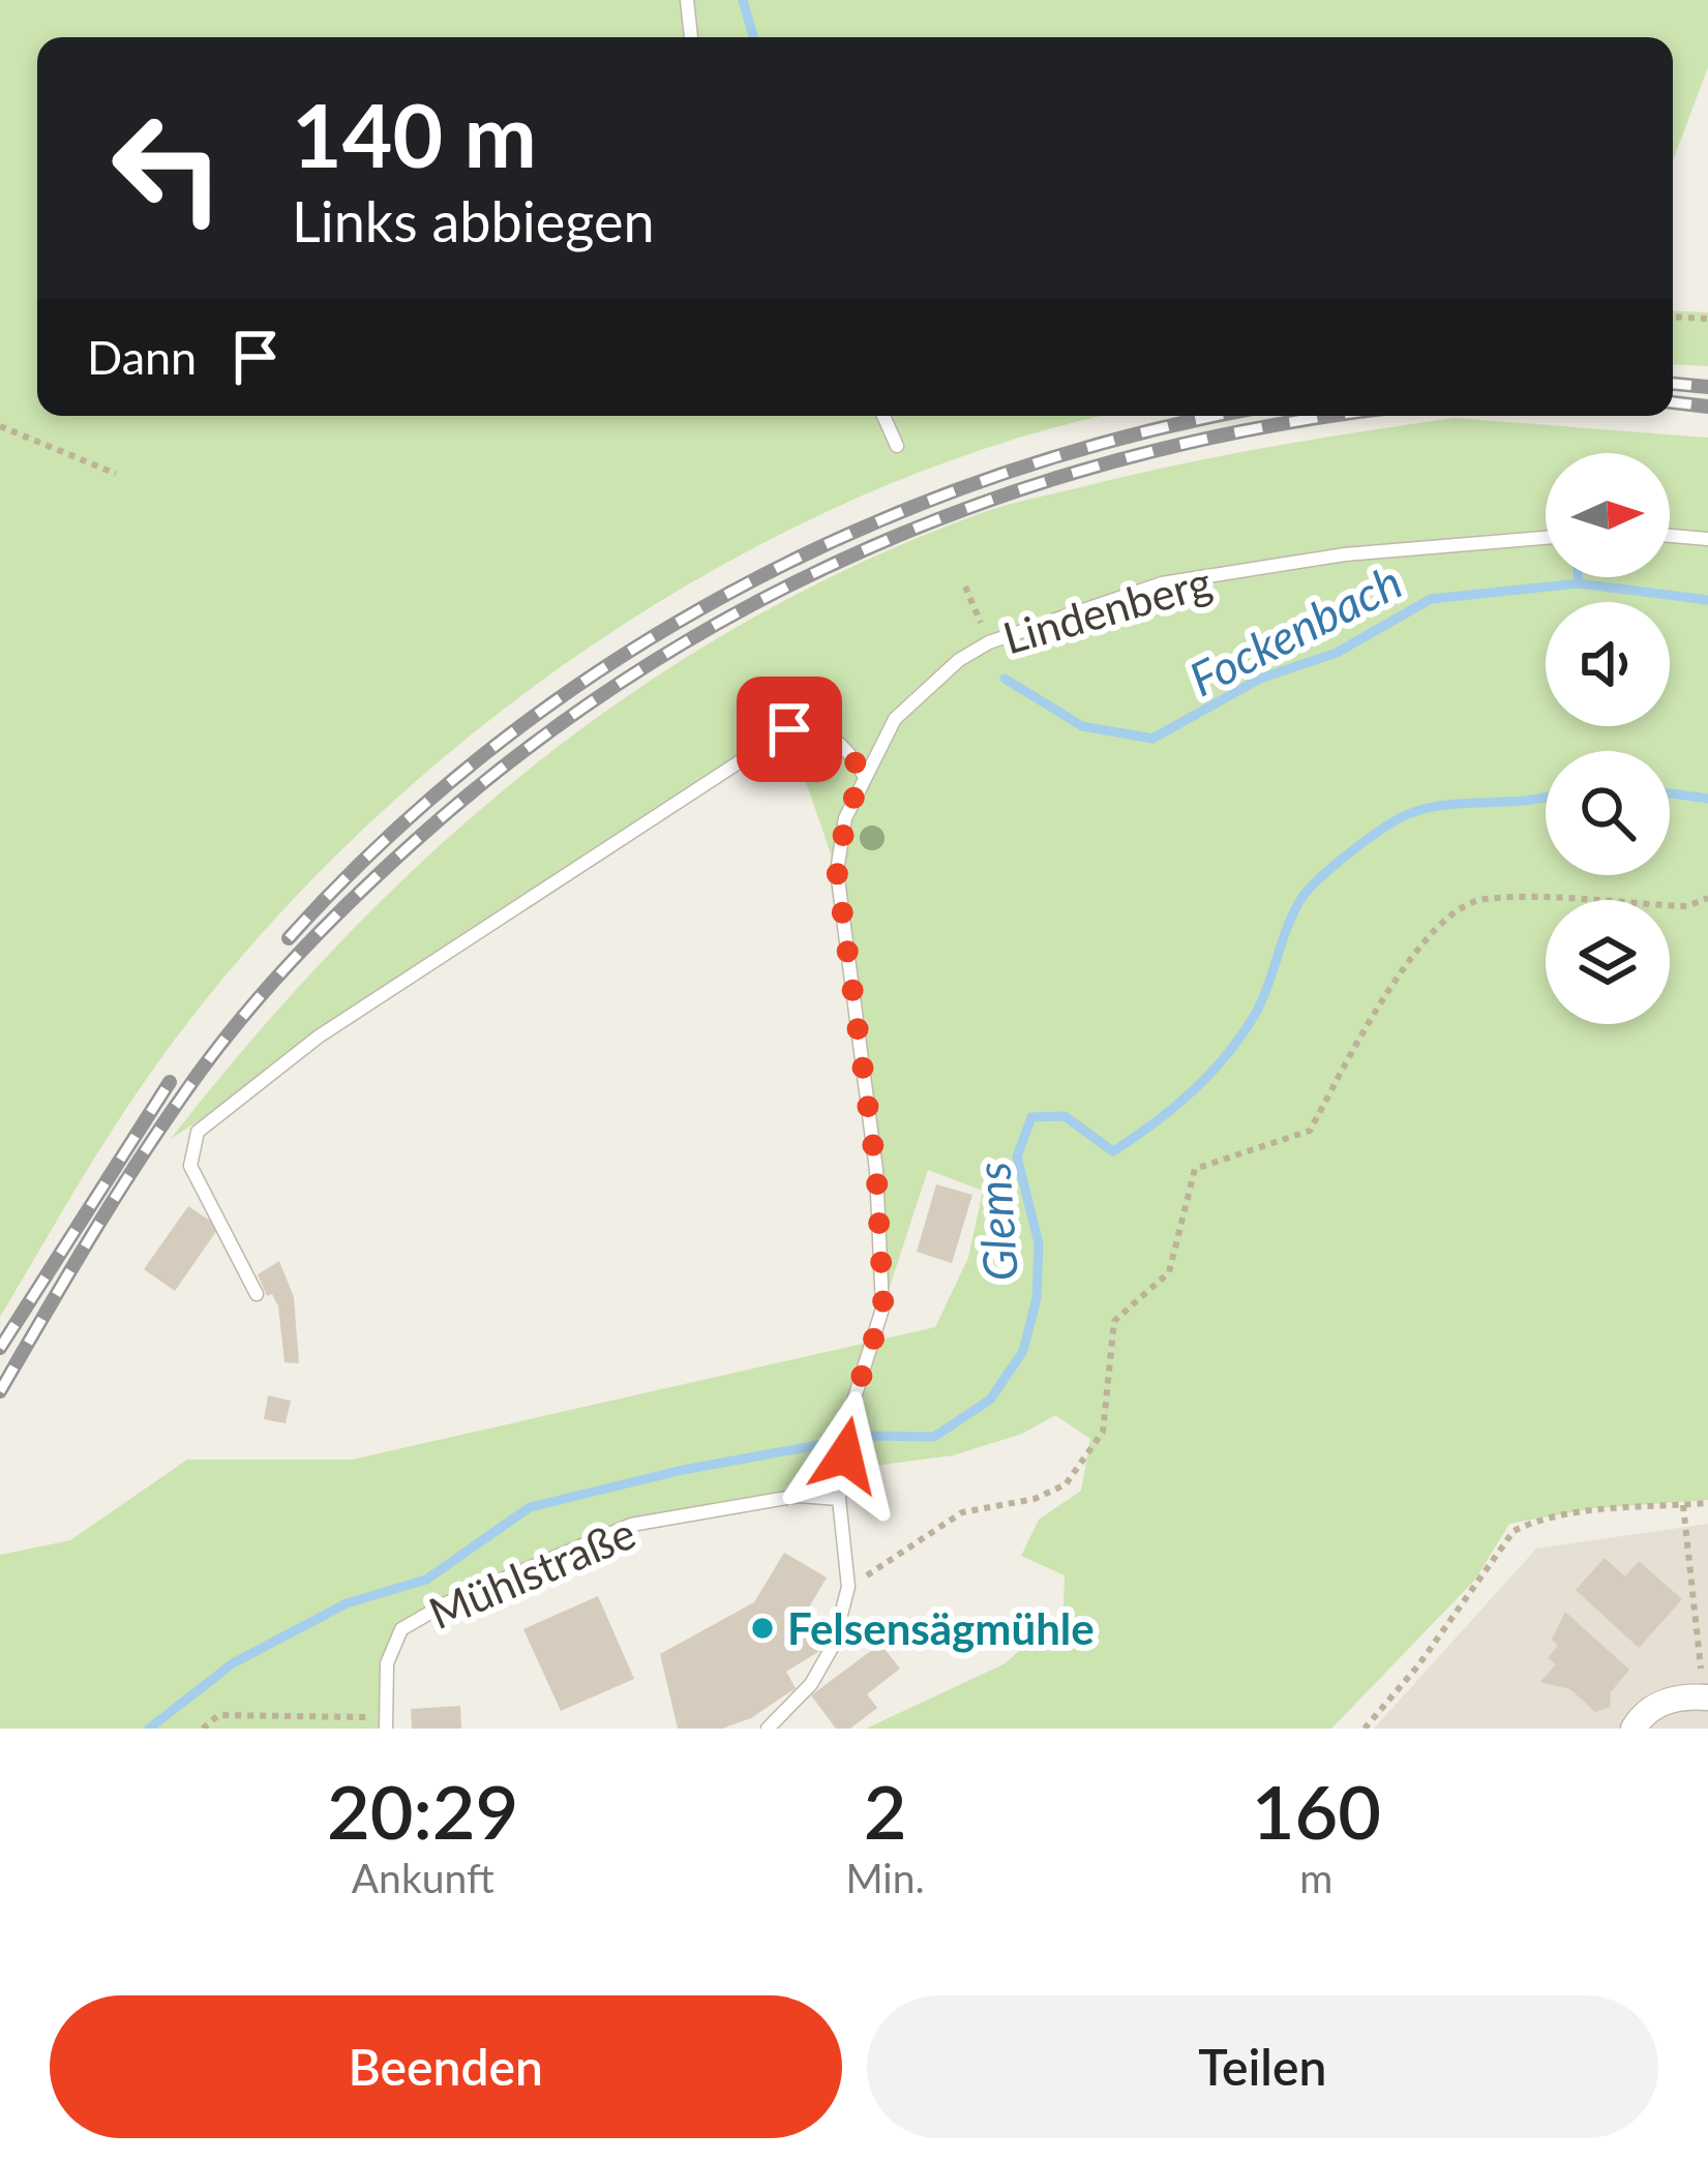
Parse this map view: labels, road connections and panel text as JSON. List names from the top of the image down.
{
  "streets": {
    "lane": ["Lindenberg", "Mühlstraße"]
  },
  "water": ["Fockenbach", "Glems"],
  "places": ["Felsensägmühle"],
  "north": "right",
  "page": {
    "turn": ["140 m", "Links abbiegen"],
    "then": "Dann",
    "eta": [
      "20:29",
      "Ankunft",
      "2",
      "Min.",
      "160",
      "m"
    ],
    "buttons": ["Beenden", "Teilen"]
  }
}
